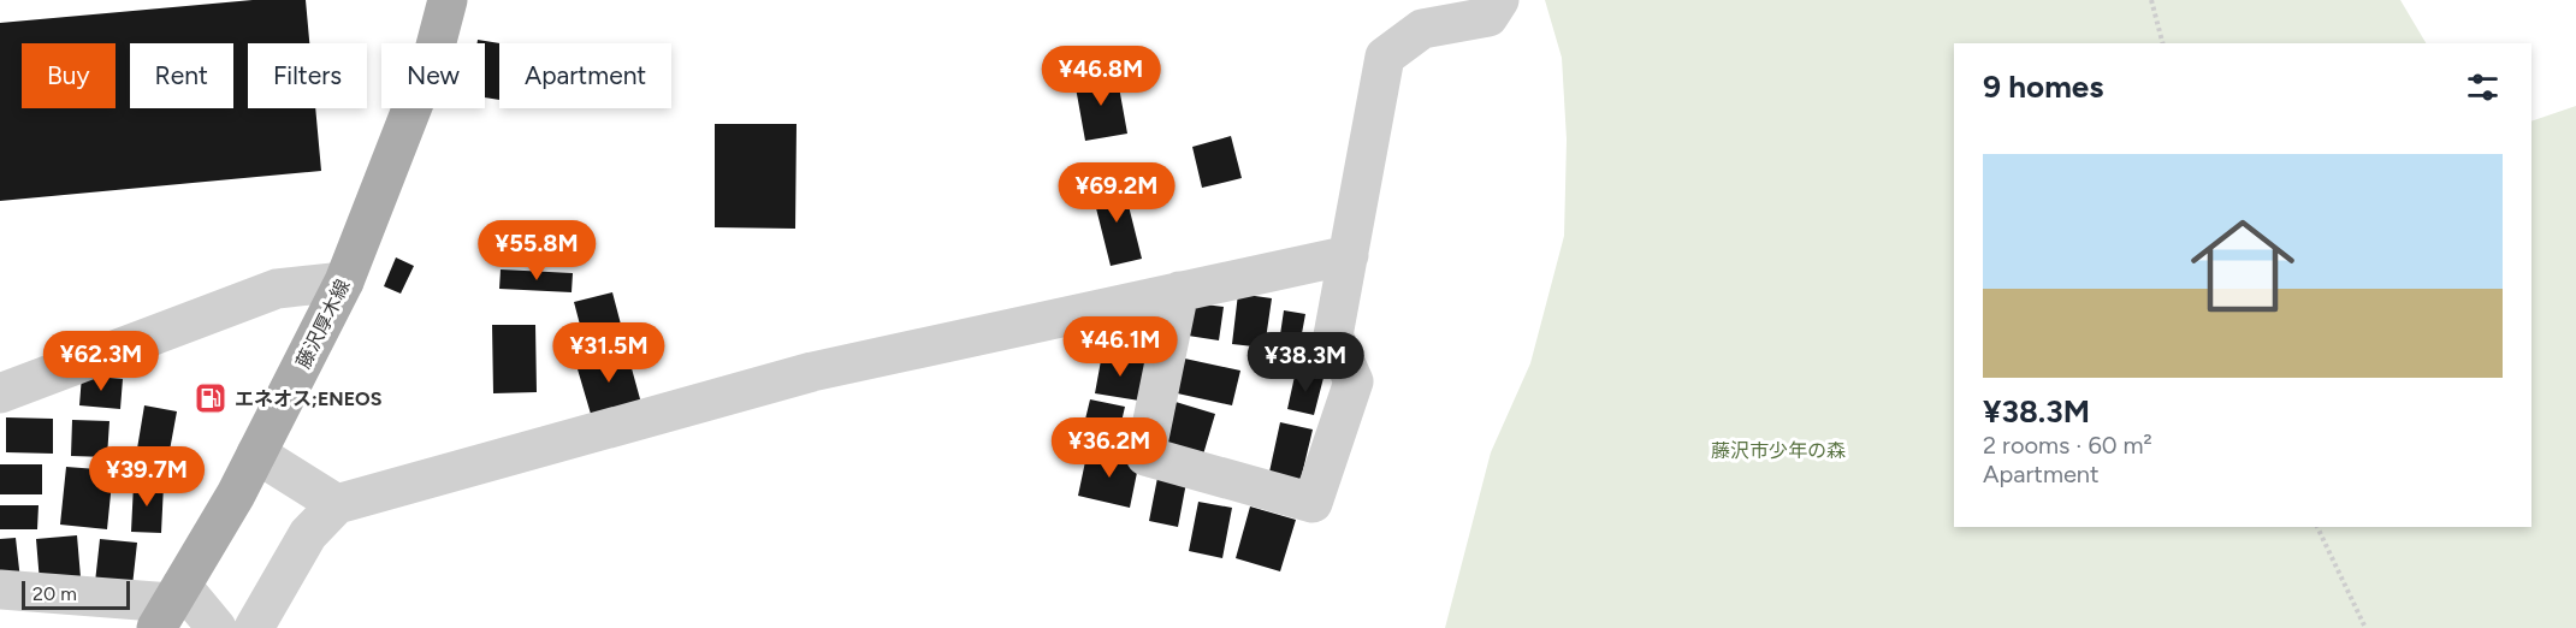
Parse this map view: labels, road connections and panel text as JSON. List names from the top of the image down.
{
  "streets": {
    "main road": ["藤沢厚木線"]
  },
  "parks": ["藤沢市少年の森"],
  "places": {
    "fuel station": ["エネオス;ENEOS"]
  },
  "scale_bar": "20 m",
  "page": {
    "chip": [
      "Buy",
      "Rent",
      "Filters",
      "New",
      "Apartment"
    ],
    "heading": "9 homes",
    "price": [
      "¥46.8M",
      "¥69.2M",
      "¥55.8M",
      "¥46.1M",
      "¥31.5M",
      "¥62.3M",
      "¥38.3M",
      "¥36.2M",
      "¥39.7M"
    ],
    "list": [
      {
        "name": "¥38.3M",
        "note": "2 rooms · 60 m² · Apartment"
      }
    ],
    "scale": "20 m"
  }
}
